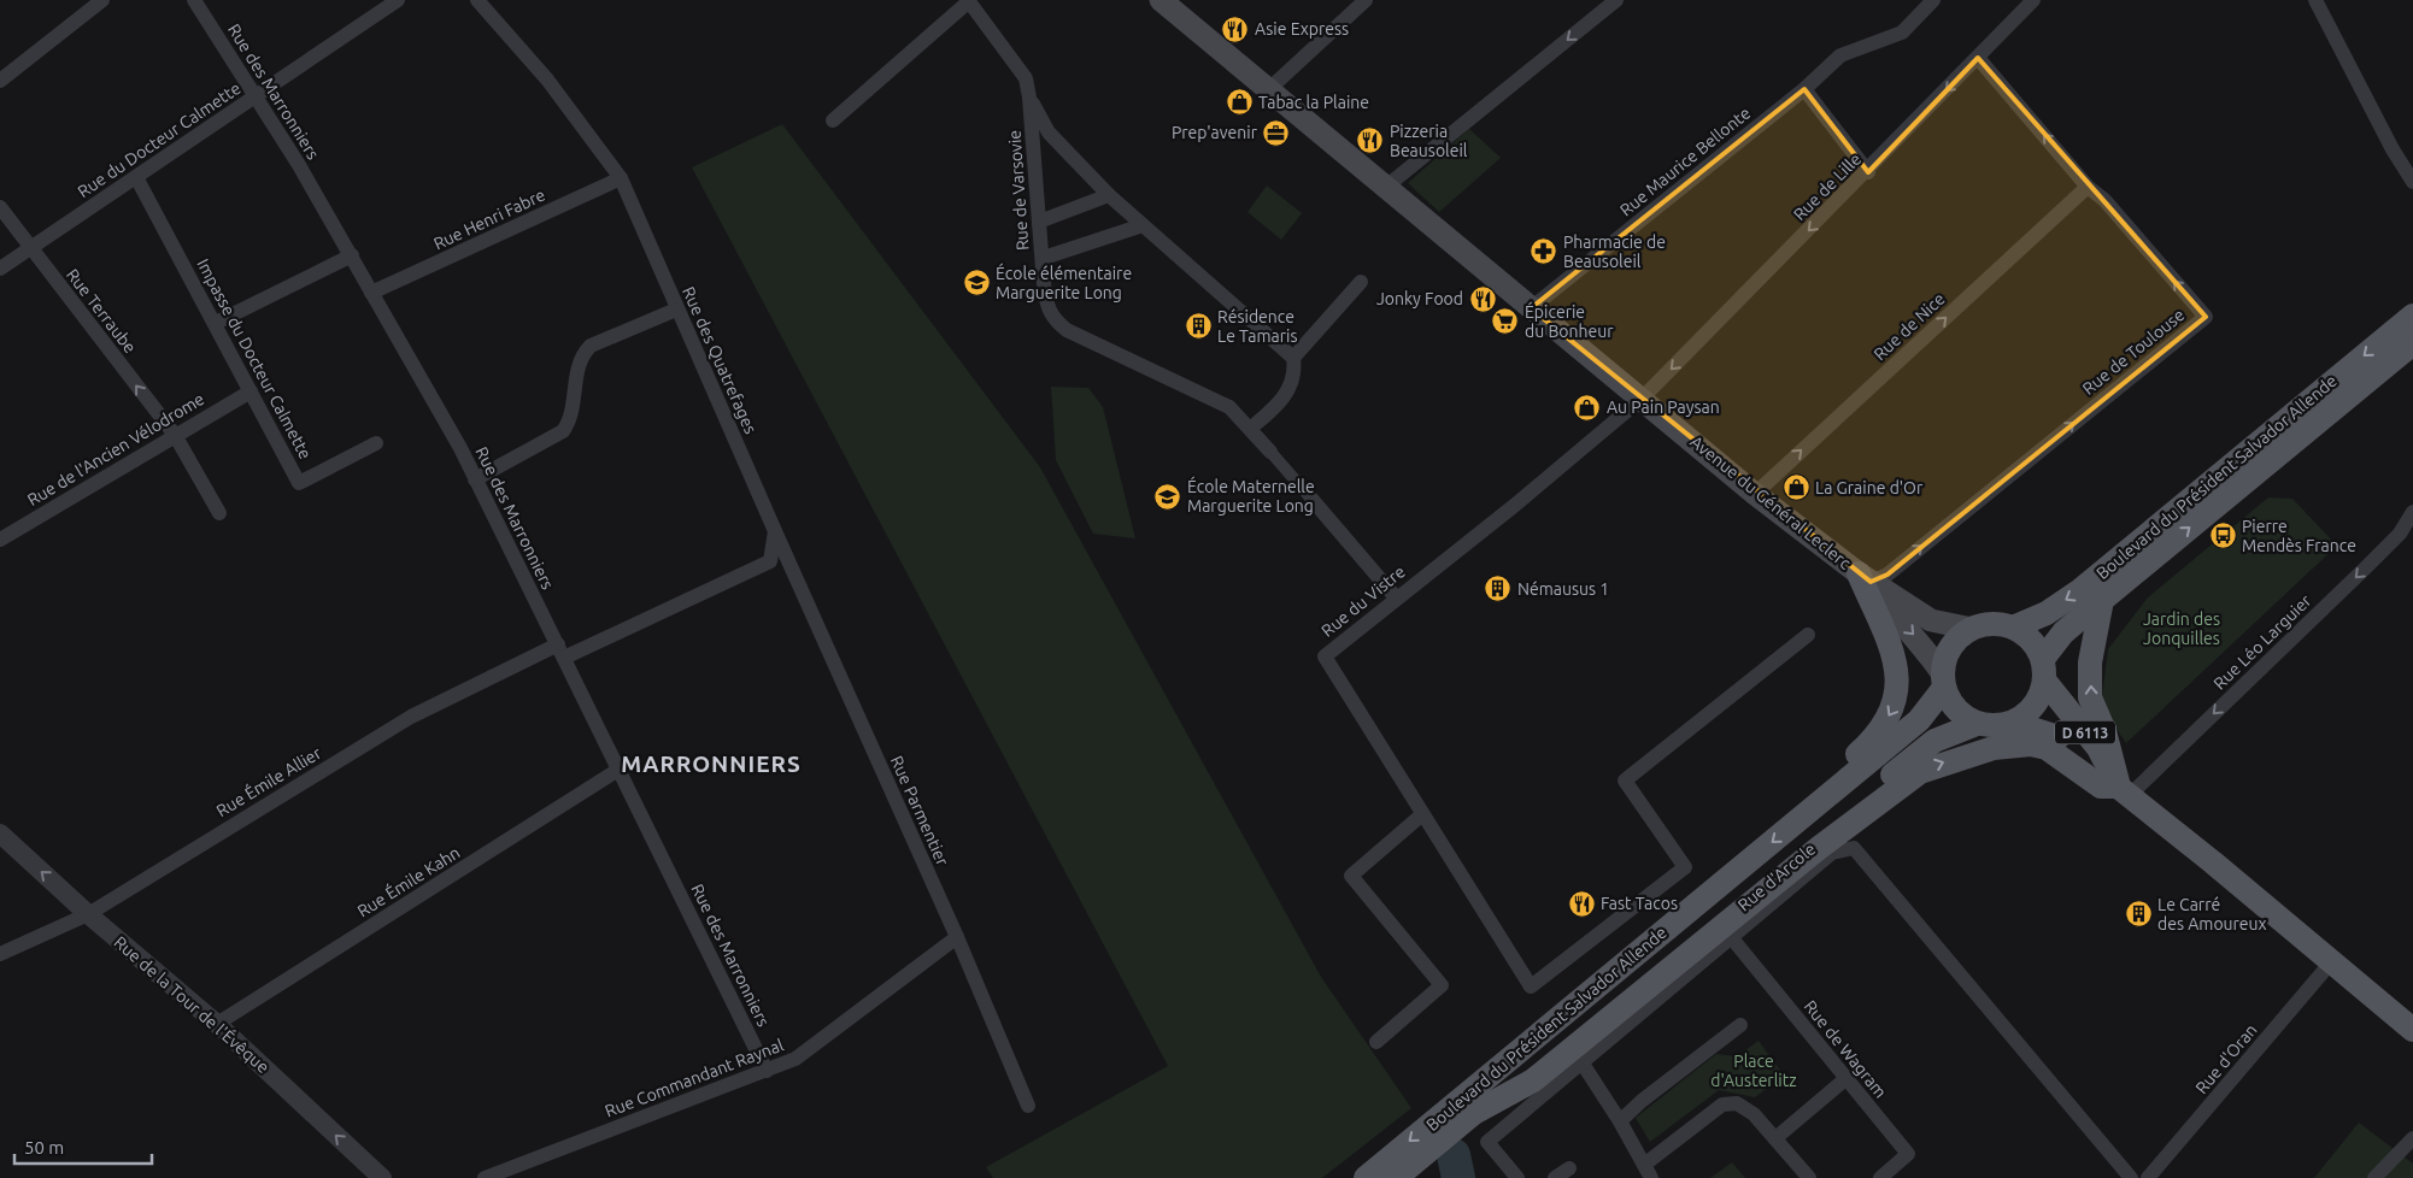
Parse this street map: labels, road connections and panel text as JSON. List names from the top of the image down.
{
  "streets": {
    "main road": ["Boulevard du Président Salvador Allende", "Avenue du Général Leclerc", "D 6113"],
    "street": [
      "Rue des Marronniers",
      "Rue du Docteur Calmette",
      "Rue Maurice Bellonte",
      "Rue de Lille",
      "Rue de Varsovie",
      "Rue Henri Fabre",
      "Rue Terraube",
      "Rue de Nice",
      "Rue de Toulouse",
      "Impasse du Docteur Calmette",
      "Rue des Quatrefages",
      "Rue de l'Ancien Vélodrome",
      "Rue du Vistre",
      "Rue Léo Larguier",
      "Rue Émile Allier",
      "Rue Parmentier",
      "Rue d'Arcole",
      "Rue Émile Kahn",
      "Rue de la Tour de l'Évêque",
      "Rue de Wagram",
      "Rue d'Oran",
      "Rue Commandant Raynal"
    ]
  },
  "crossings": [
    ["Rue des Marronniers", "Rue du Docteur Calmette"],
    ["Rue des Marronniers", "Rue Henri Fabre"],
    ["Rue des Marronniers", "Rue Émile Allier"],
    ["Rue des Marronniers", "Rue Émile Kahn"],
    ["Rue des Marronniers", "Rue Commandant Raynal"],
    ["Rue du Docteur Calmette", "Rue Terraube"],
    ["Rue du Docteur Calmette", "Impasse du Docteur Calmette"],
    ["Rue Maurice Bellonte", "Avenue du Général Leclerc"],
    ["Rue de Lille", "Rue de Toulouse"],
    ["Rue de Lille", "Avenue du Général Leclerc"],
    ["Rue de Lille", "Rue du Vistre"],
    ["Rue Henri Fabre", "Rue des Quatrefages"],
    ["Rue Terraube", "Rue de l'Ancien Vélodrome"],
    ["Rue de Nice", "Rue de Toulouse"],
    ["Rue de Nice", "Avenue du Général Leclerc"],
    ["Rue de Toulouse", "Avenue du Général Leclerc"],
    ["Impasse du Docteur Calmette", "Rue de l'Ancien Vélodrome"],
    ["Rue des Quatrefages", "Rue Parmentier"],
    ["Boulevard du Président Salvador Allende", "Avenue du Général Leclerc"],
    ["Boulevard du Président Salvador Allende", "D 6113"],
    ["Avenue du Général Leclerc", "Rue du Vistre"],
    ["Avenue du Général Leclerc", "D 6113"],
    ["Rue Léo Larguier", "D 6113"],
    ["D 6113", "Rue d'Oran"],
    ["Rue Émile Allier", "Rue de la Tour de l'Évêque"],
    ["Rue Parmentier", "Rue Commandant Raynal"],
    ["Rue d'Arcole", "Rue de Wagram"],
    ["Rue Émile Kahn", "Rue de la Tour de l'Évêque"]
  ],
  "one_way": [
    "Rue de Lille",
    "Rue Terraube",
    "Rue de Nice",
    "Rue Léo Larguier",
    "Rue de la Tour de l'Évêque"
  ],
  "districts": ["MARRONNIERS"],
  "parks": ["Jardin des Jonquilles", "Place d'Austerlitz"],
  "places": {
    "restaurant": [
      "Asie Express",
      "Pizzeria Beausoleil",
      "Jonky Food",
      "Fast Tacos"
    ],
    "shop": ["Tabac la Plaine", "Au Pain Paysan", "La Graine d'Or"],
    "office": ["Prep'avenir"],
    "pharmacy": ["Pharmacie de Beausoleil"],
    "school or university": ["École élémentaire Marguerite Long", "École Maternelle Marguerite Long"],
    "supermarket": ["Épicerie du Bonheur"],
    "building": ["Résidence Le Tamaris", "Némausus 1", "Le Carré des Amoureux"],
    "bus stop": ["Pierre Mendès France"]
  },
  "scale_bar": "50 m"
}
